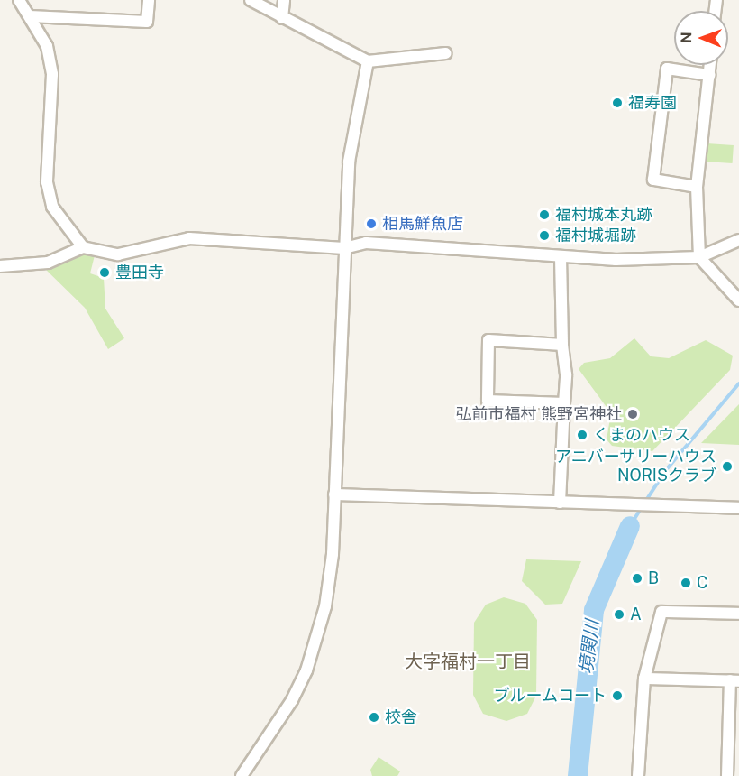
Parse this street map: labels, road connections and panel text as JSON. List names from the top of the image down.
{
  "districts": ["大字福村一丁目"],
  "water": ["境関川"],
  "places": [
    "福寿園",
    "福村城本丸跡",
    "相馬鮮魚店",
    "福村城堀跡",
    "豊田寺",
    "弘前市福村 熊野宮神社",
    "くまのハウス",
    "アニバーサリーハウス NORISクラブ",
    "B",
    "C",
    "A",
    "ブルームコート",
    "校舎"
  ],
  "north": "left"
}
